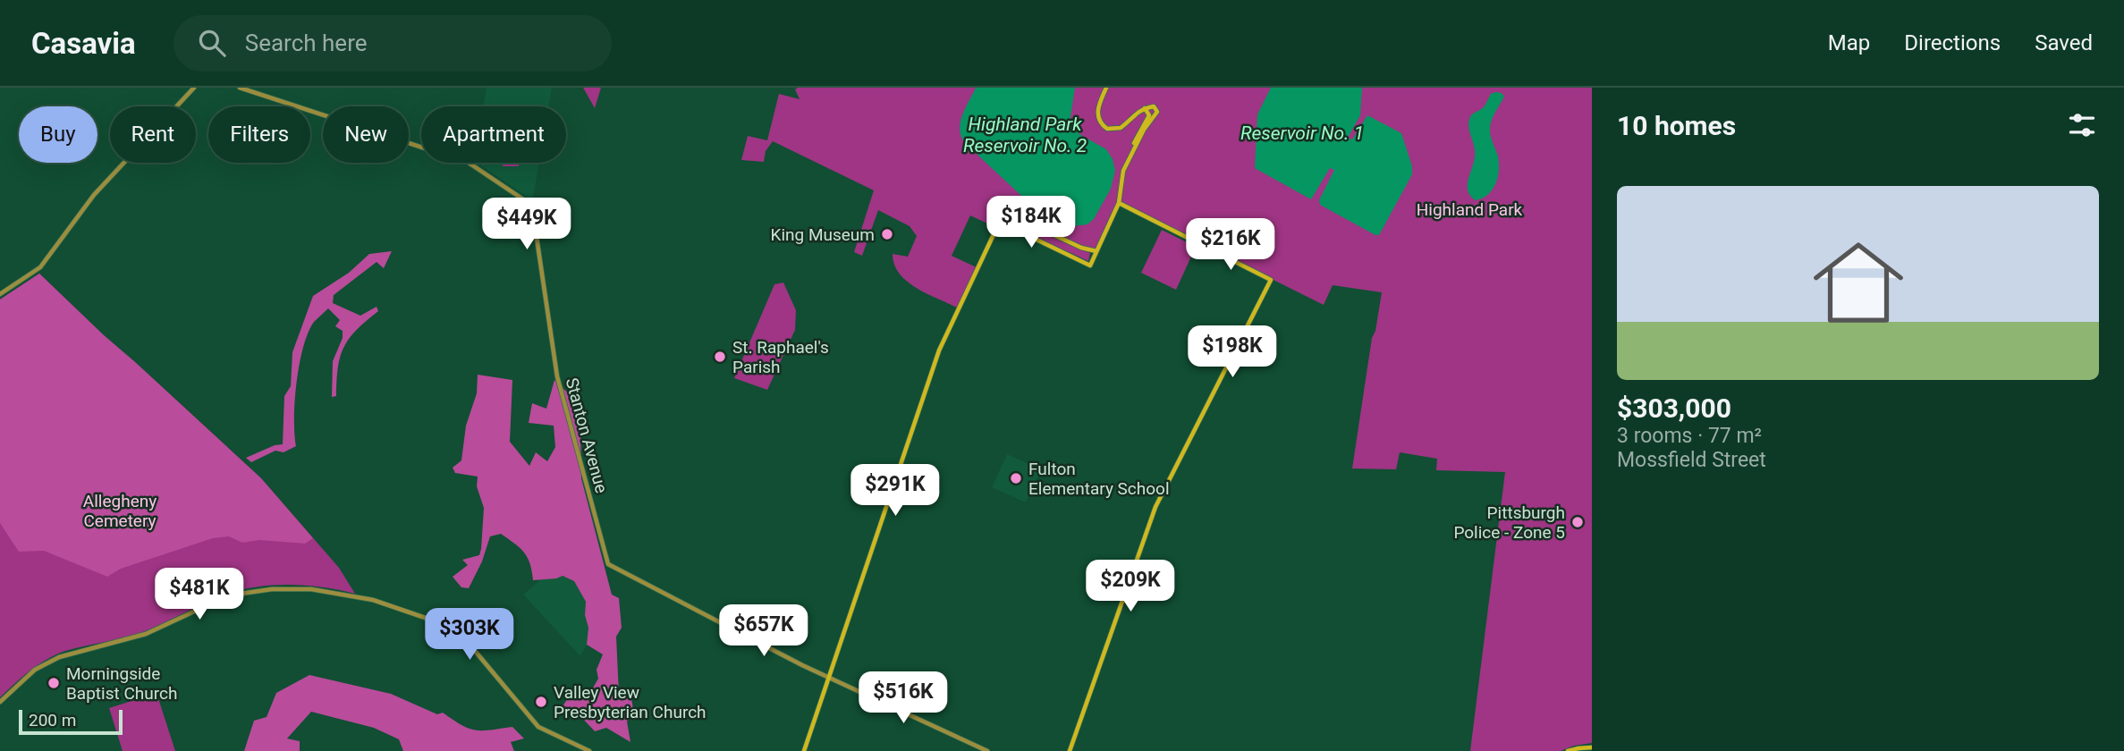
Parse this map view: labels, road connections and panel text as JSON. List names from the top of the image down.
{
  "streets": {
    "street": ["Stanton Avenue"]
  },
  "water": ["Highland Park Reservoir No. 2", "Reservoir No. 1"],
  "parks": ["Highland Park", "Allegheny Cemetery"],
  "places": [
    "King Museum",
    "St. Raphael's Parish",
    "Fulton Elementary School",
    "Pittsburgh Police - Zone 5",
    "Morningside Baptist Church",
    "Valley View Presbyterian Church"
  ],
  "scale_bar": "200 m",
  "page": {
    "header": "Casavia",
    "search": "Search here",
    "nav": ["Map", "Directions", "Saved"],
    "heading": "10 homes",
    "chip": [
      "Buy",
      "Rent",
      "Filters",
      "New",
      "Apartment"
    ],
    "list": [
      {
        "name": "$303,000",
        "note": "3 rooms · 77 m² · Mossfield Street"
      }
    ],
    "price": [
      "$184K",
      "$449K",
      "$216K",
      "$198K",
      "$291K",
      "$209K",
      "$481K",
      "$657K",
      "$303K",
      "$516K"
    ],
    "scale": "200 m"
  }
}
